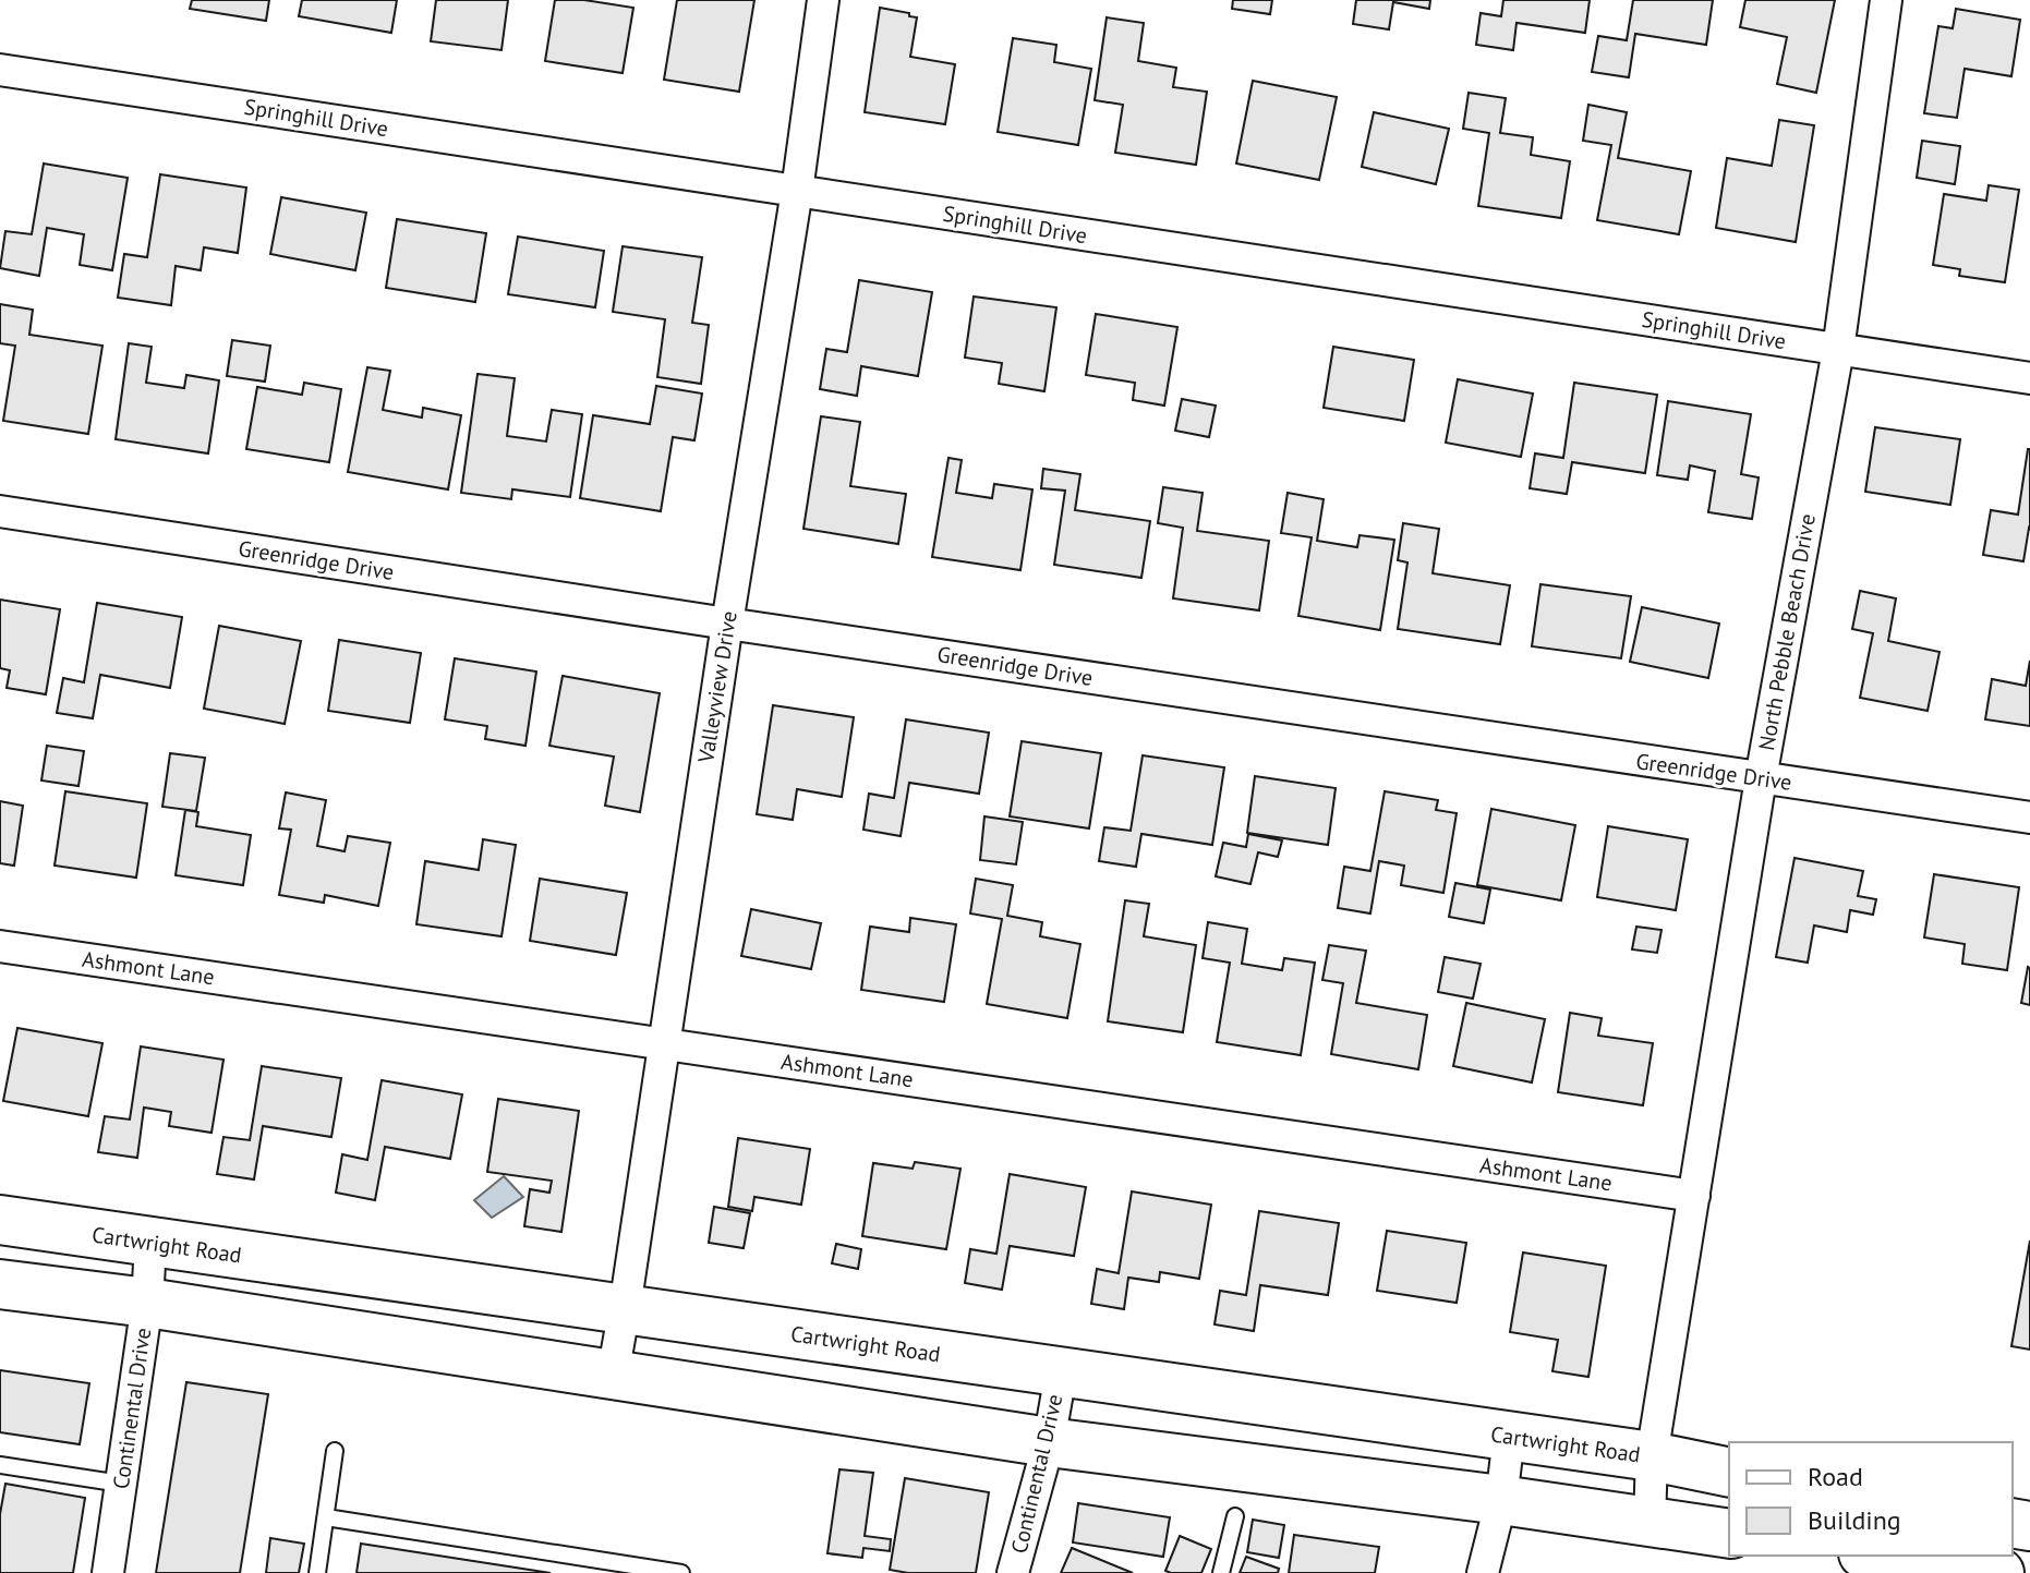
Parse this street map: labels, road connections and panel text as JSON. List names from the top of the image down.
{
  "streets": {
    "main road": ["Cartwright Road"],
    "street": [
      "Springhill Drive",
      "Greenridge Drive",
      "North Pebble Beach Drive",
      "Valleyview Drive",
      "Ashmont Lane",
      "Continental Drive"
    ]
  },
  "crossings": [
    ["Springhill Drive", "North Pebble Beach Drive"],
    ["Springhill Drive", "Valleyview Drive"],
    ["Greenridge Drive", "North Pebble Beach Drive"],
    ["Greenridge Drive", "Valleyview Drive"],
    ["North Pebble Beach Drive", "Ashmont Lane"],
    ["North Pebble Beach Drive", "Cartwright Road"],
    ["Valleyview Drive", "Ashmont Lane"],
    ["Valleyview Drive", "Cartwright Road"],
    ["Cartwright Road", "Continental Drive"]
  ],
  "legend": ["Road", "Building"]
}
